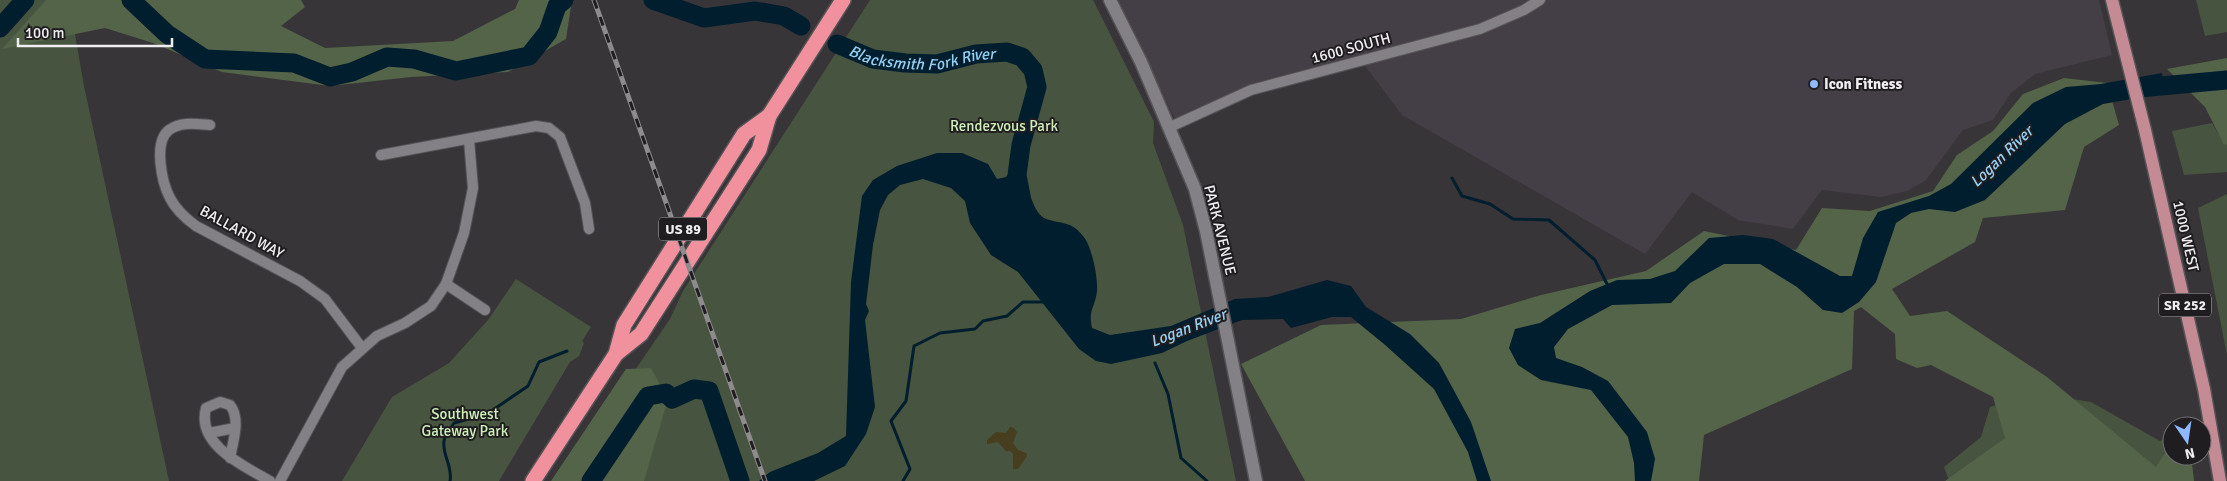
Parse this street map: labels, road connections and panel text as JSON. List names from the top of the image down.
{
  "streets": {
    "highway": ["US 89"],
    "main road": ["1000 WEST", "SR 252"],
    "street": ["1600 SOUTH", "PARK AVENUE", "BALLARD WAY"]
  },
  "crossings": [
    ["1600 SOUTH", "PARK AVENUE"]
  ],
  "water": ["Blacksmith Fork River", "Logan River"],
  "parks": ["Rendezvous Park", "Southwest Gateway Park"],
  "places": ["Icon Fitness"],
  "scale_bar": "100 m",
  "north": "bottom"
}
